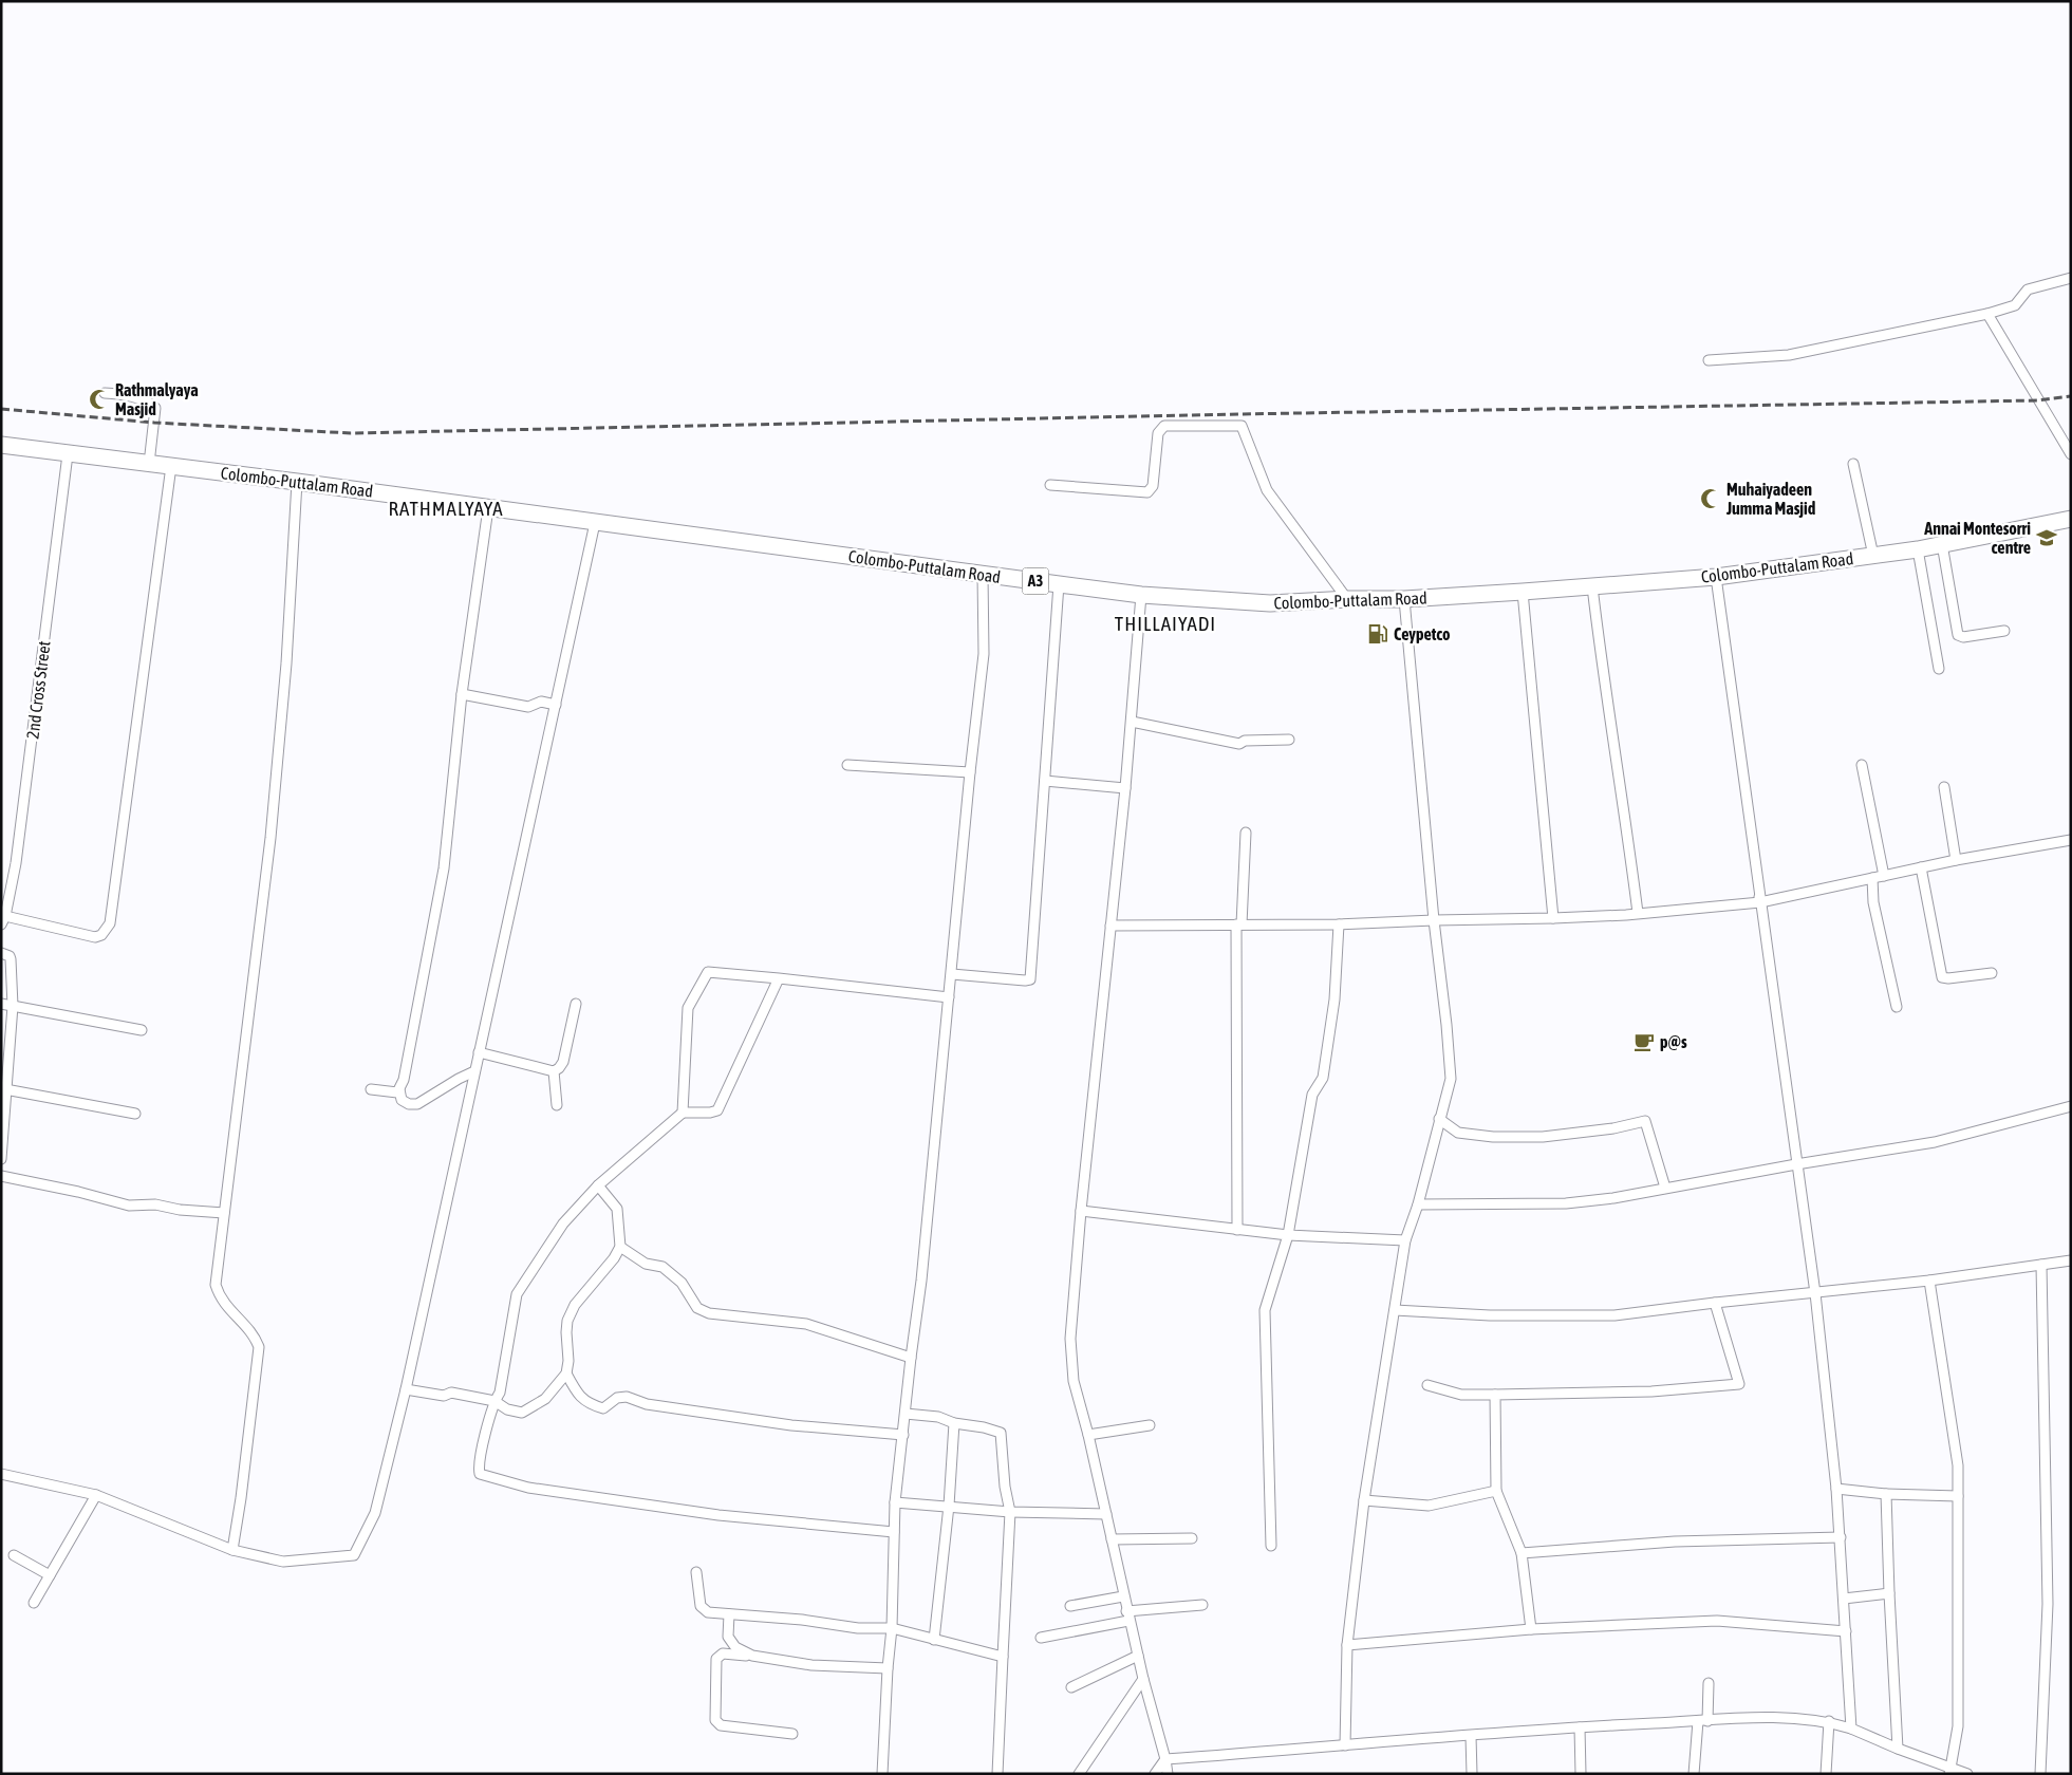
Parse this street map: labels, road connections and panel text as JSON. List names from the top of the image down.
{
  "streets": {
    "highway": ["Colombo-Puttalam Road", "A3"],
    "street": ["2nd Cross Street"]
  },
  "crossings": [
    ["Colombo-Puttalam Road", "2nd Cross Street"]
  ],
  "districts": ["RATHMALYAYA", "THILLAIYADI"],
  "places": {
    "mosque": ["Rathmalyaya Masjid", "Muhaiyadeen Jumma Masjid"],
    "school or university": ["Annai Montesorri centre"],
    "fuel station": ["Ceypetco"],
    "cafe": ["p@s"]
  }
}
